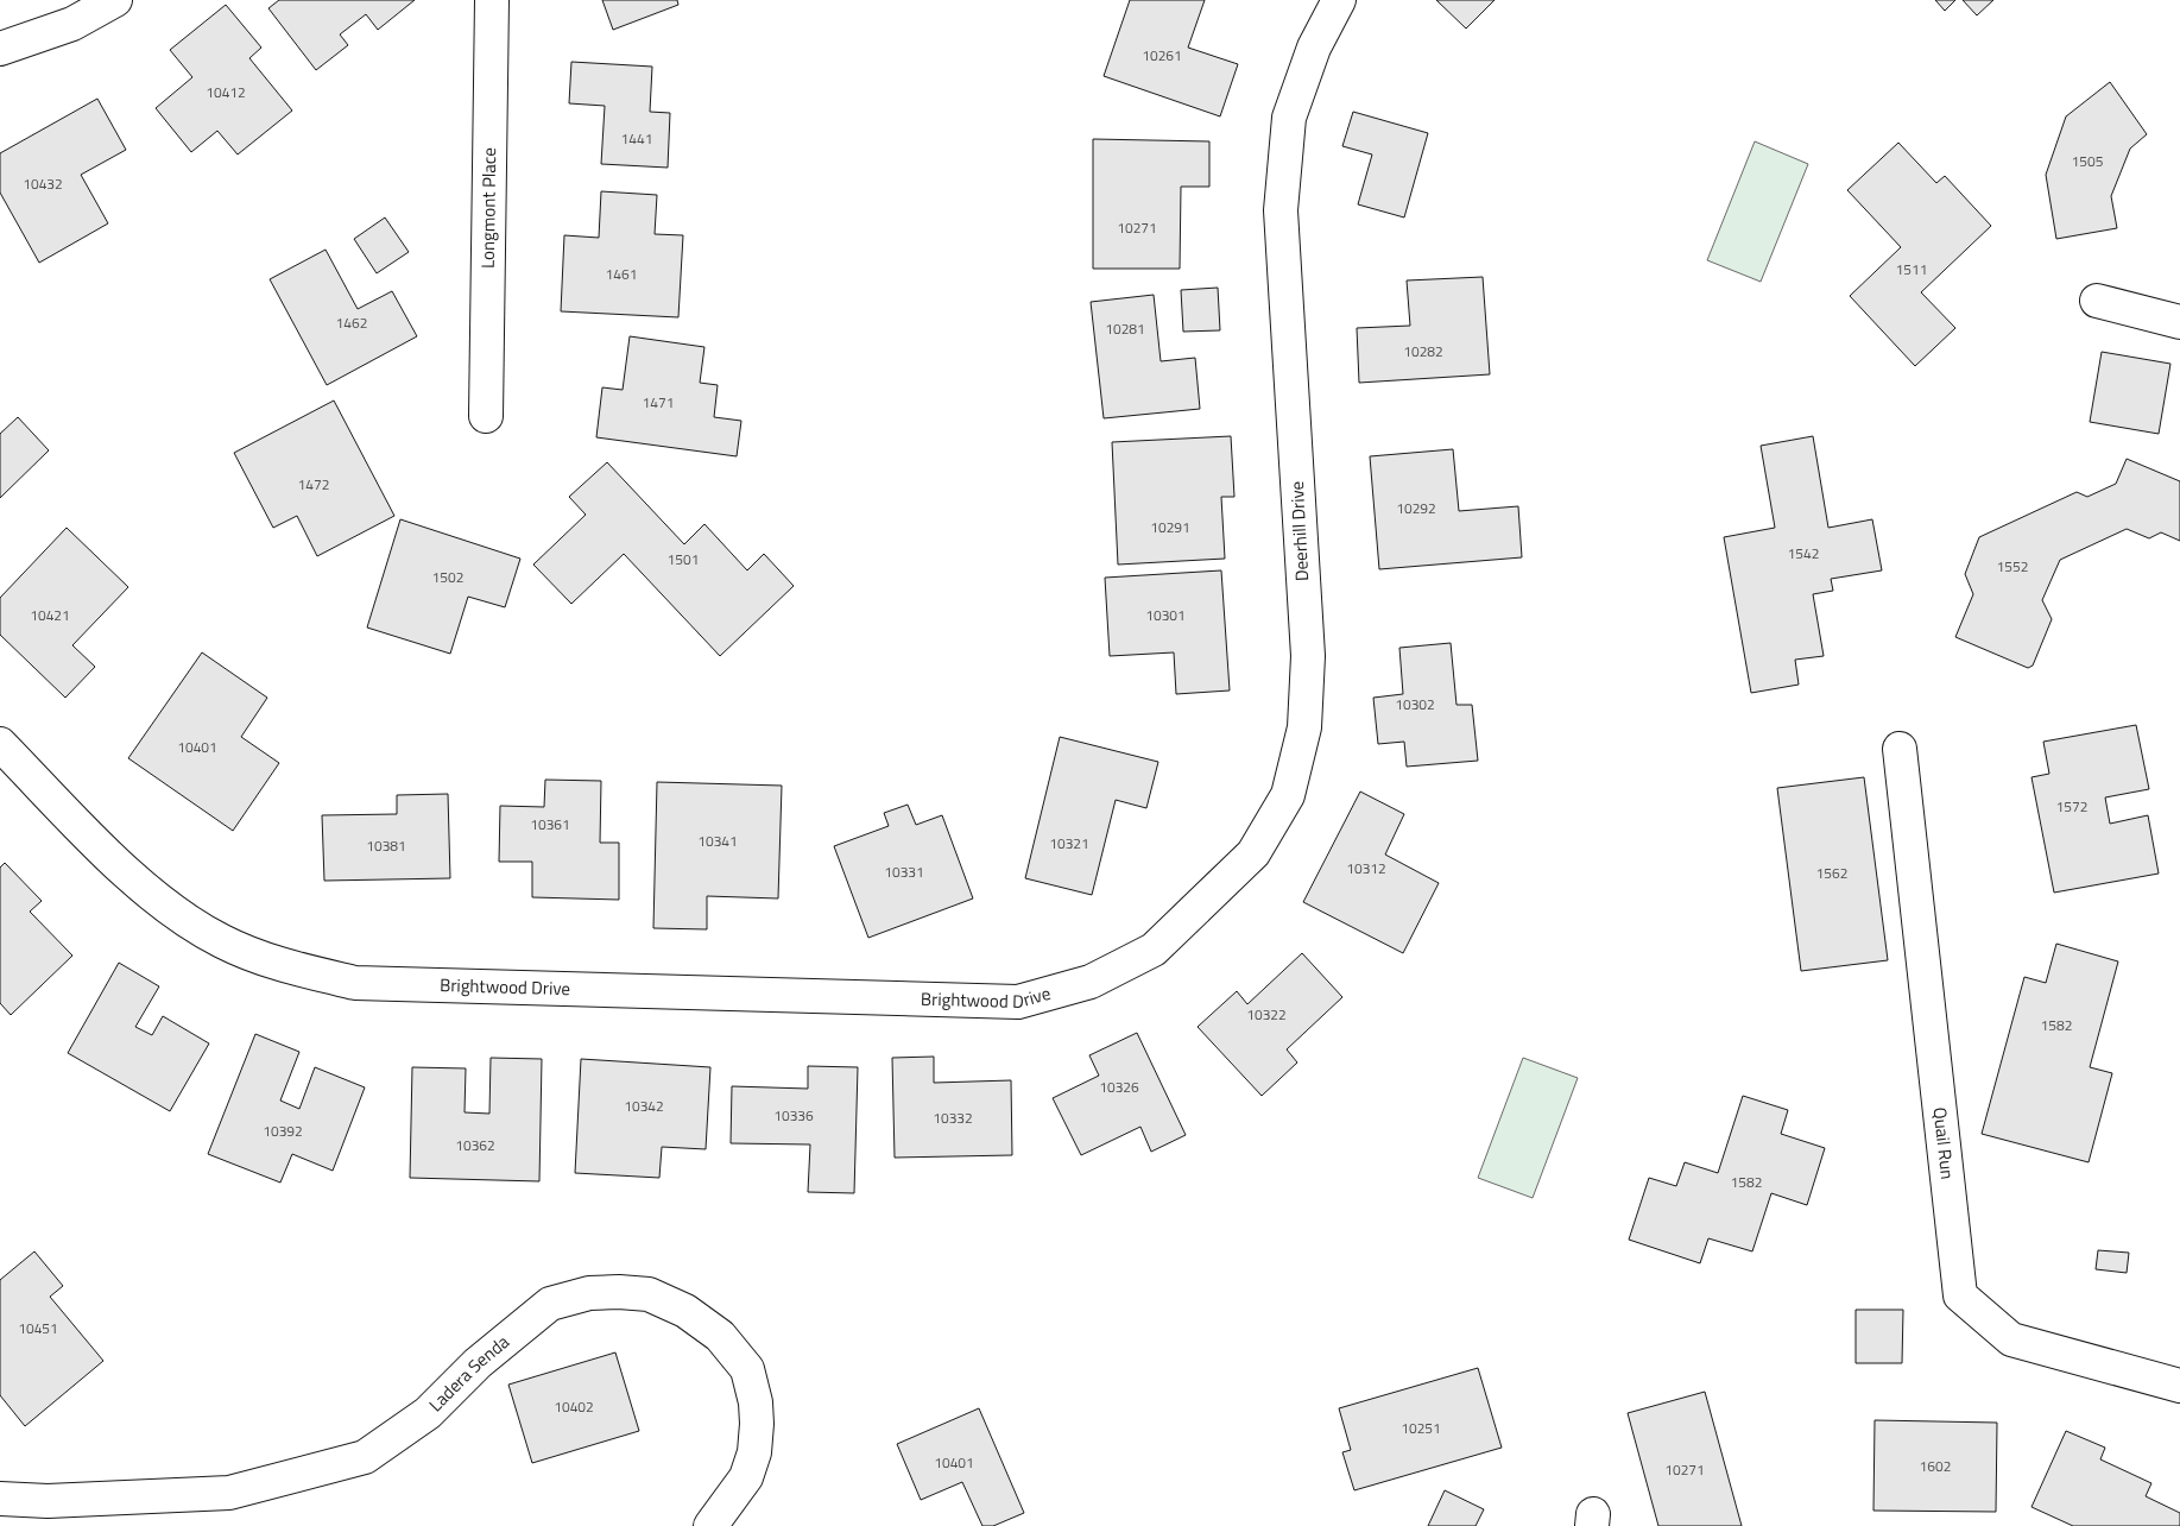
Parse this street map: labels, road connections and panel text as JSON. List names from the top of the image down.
{
  "streets": {
    "street": [
      "Longmont Place",
      "Deerhill Drive",
      "Brightwood Drive",
      "Quail Run",
      "Ladera Senda"
    ]
  },
  "crossings": [
    ["Deerhill Drive", "Brightwood Drive"]
  ],
  "house_numbers": [
    "10261",
    "10412",
    "1441",
    "1505",
    "10432",
    "10271",
    "1511",
    "1461",
    "1462",
    "10281",
    "10282",
    "1471",
    "1472",
    "10292",
    "10291",
    "1542",
    "1501",
    "1552",
    "1502",
    "10421",
    "10301",
    "10302",
    "10401",
    "1572",
    "10361",
    "10341",
    "10321",
    "10381",
    "10312",
    "10331",
    "1562",
    "10322",
    "1582",
    "10326",
    "10342",
    "10336",
    "10332",
    "10392",
    "10362",
    "1582",
    "10451",
    "10402",
    "10251",
    "10401",
    "1602",
    "10271"
  ]
}
